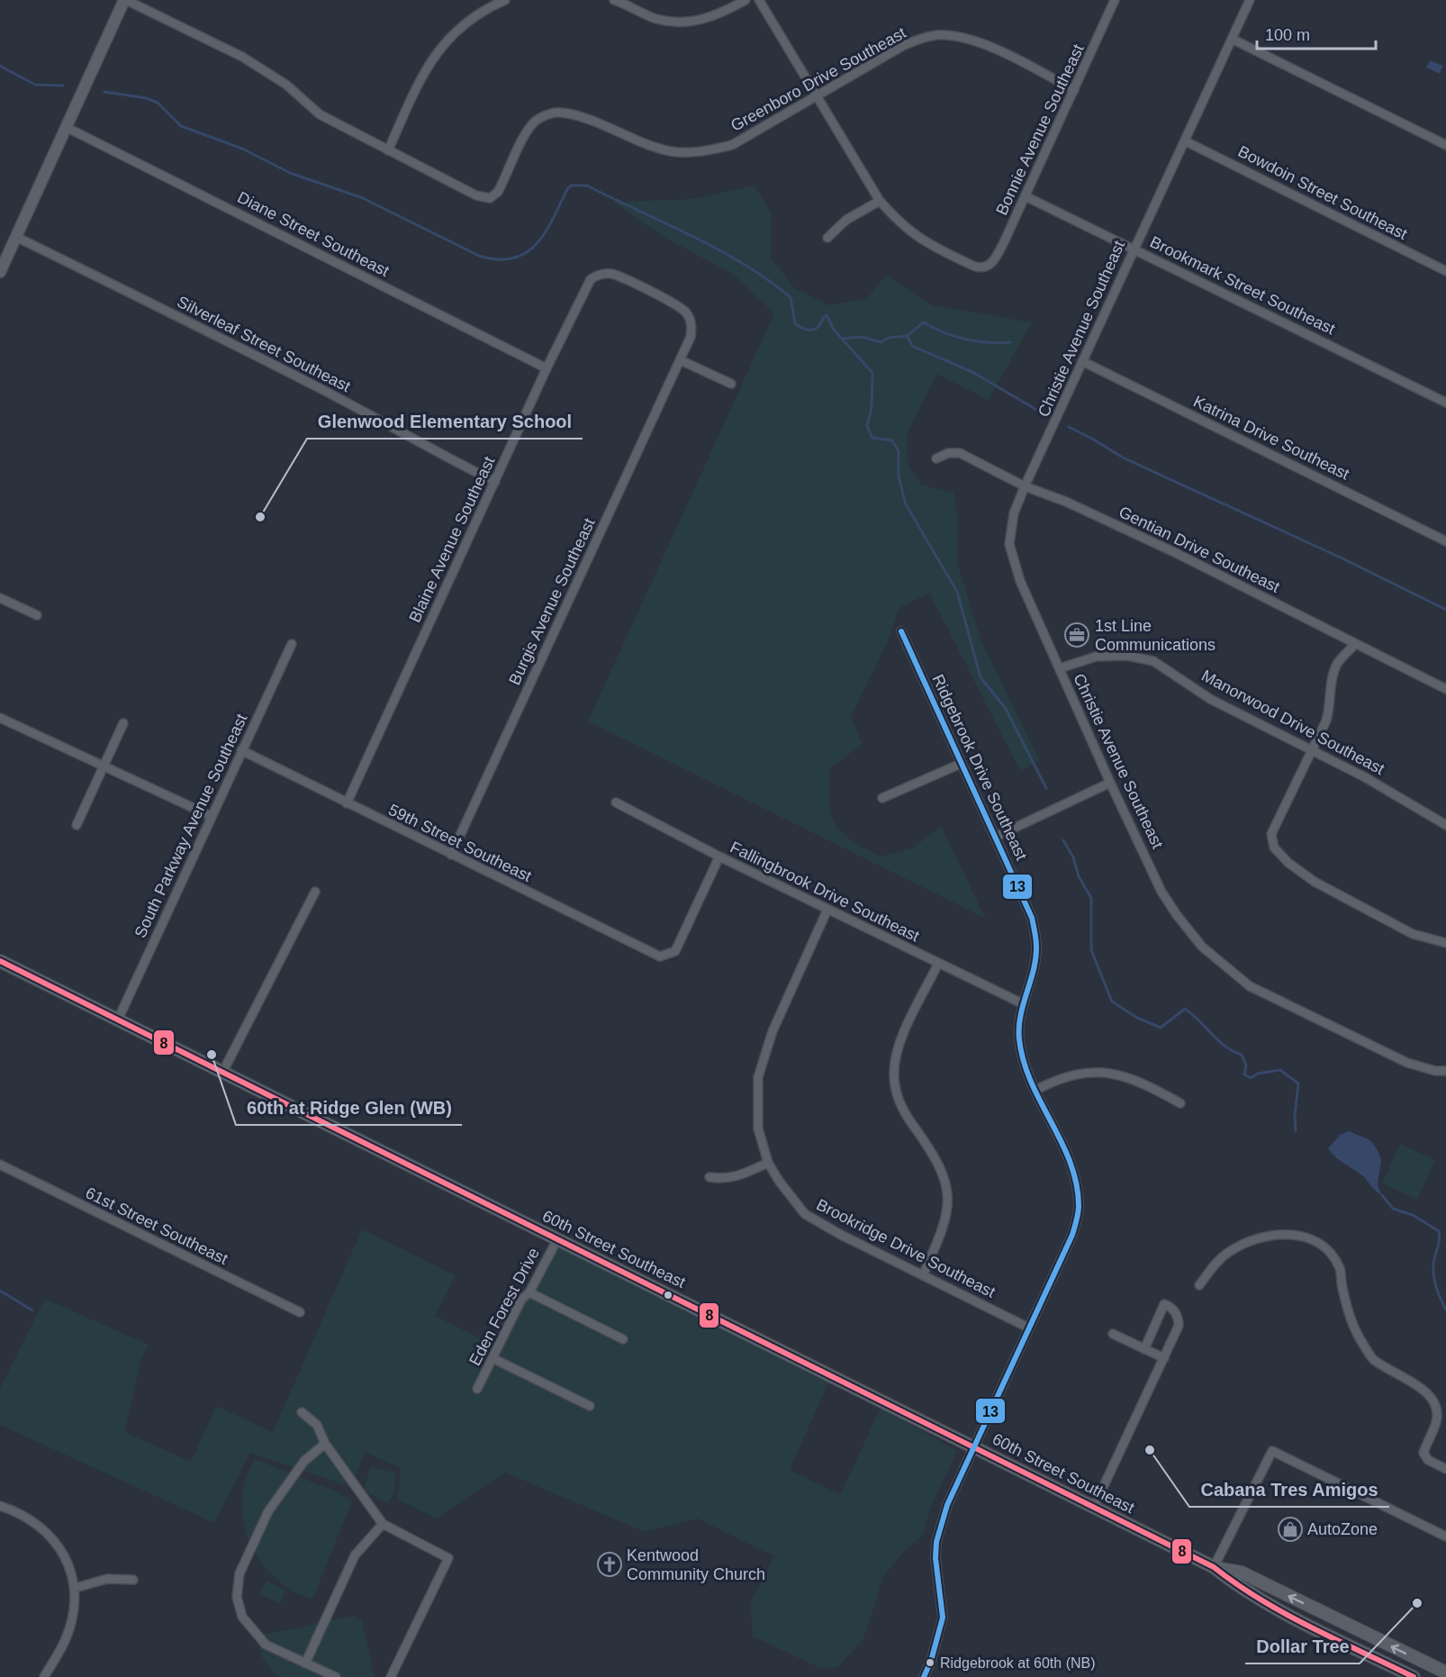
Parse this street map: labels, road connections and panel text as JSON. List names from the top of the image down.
{
  "streets": {
    "main road": ["60th Street Southeast"],
    "street": [
      "Greenboro Drive Southeast",
      "Bonnie Avenue Southeast",
      "Bowdoin Street Southeast",
      "Diane Street Southeast",
      "Brookmark Street Southeast",
      "Christie Avenue Southeast",
      "Silverleaf Street Southeast",
      "Katrina Drive Southeast",
      "Blaine Avenue Southeast",
      "Gentian Drive Southeast",
      "Burgis Avenue Southeast",
      "Manorwood Drive Southeast",
      "Ridgebrook Drive Southeast",
      "South Parkway Avenue Southeast",
      "59th Street Southeast",
      "Fallingbrook Drive Southeast",
      "61st Street Southeast",
      "Brookridge Drive Southeast",
      "Eden Forest Drive"
    ]
  },
  "crossings": [
    ["Greenboro Drive Southeast", "Bonnie Avenue Southeast"],
    ["Bonnie Avenue Southeast", "Brookmark Street Southeast"],
    ["Bowdoin Street Southeast", "Christie Avenue Southeast"],
    ["Diane Street Southeast", "Blaine Avenue Southeast"],
    ["Brookmark Street Southeast", "Christie Avenue Southeast"],
    ["Christie Avenue Southeast", "Katrina Drive Southeast"],
    ["Christie Avenue Southeast", "Gentian Drive Southeast"],
    ["Christie Avenue Southeast", "Manorwood Drive Southeast"],
    ["Silverleaf Street Southeast", "Blaine Avenue Southeast"],
    ["Blaine Avenue Southeast", "Burgis Avenue Southeast"],
    ["Blaine Avenue Southeast", "59th Street Southeast"],
    ["Burgis Avenue Southeast", "59th Street Southeast"],
    ["Ridgebrook Drive Southeast", "Fallingbrook Drive Southeast"],
    ["Ridgebrook Drive Southeast", "Brookridge Drive Southeast"],
    ["Ridgebrook Drive Southeast", "60th Street Southeast"],
    ["South Parkway Avenue Southeast", "59th Street Southeast"],
    ["South Parkway Avenue Southeast", "60th Street Southeast"],
    ["59th Street Southeast", "Fallingbrook Drive Southeast"],
    ["Fallingbrook Drive Southeast", "Brookridge Drive Southeast"],
    ["60th Street Southeast", "Eden Forest Drive"]
  ],
  "places": {
    "other": [
      "Glenwood Elementary School",
      "60th at Ridge Glen (WB)",
      "Cabana Tres Amigos",
      "Dollar Tree",
      "Ridgebrook at 60th (NB)"
    ],
    "office": ["1st Line Communications"],
    "shop": ["AutoZone"],
    "church": ["Kentwood Community Church"]
  },
  "lines": ["transit line 13", "transit line 8"],
  "scale_bar": "100 m"
}
